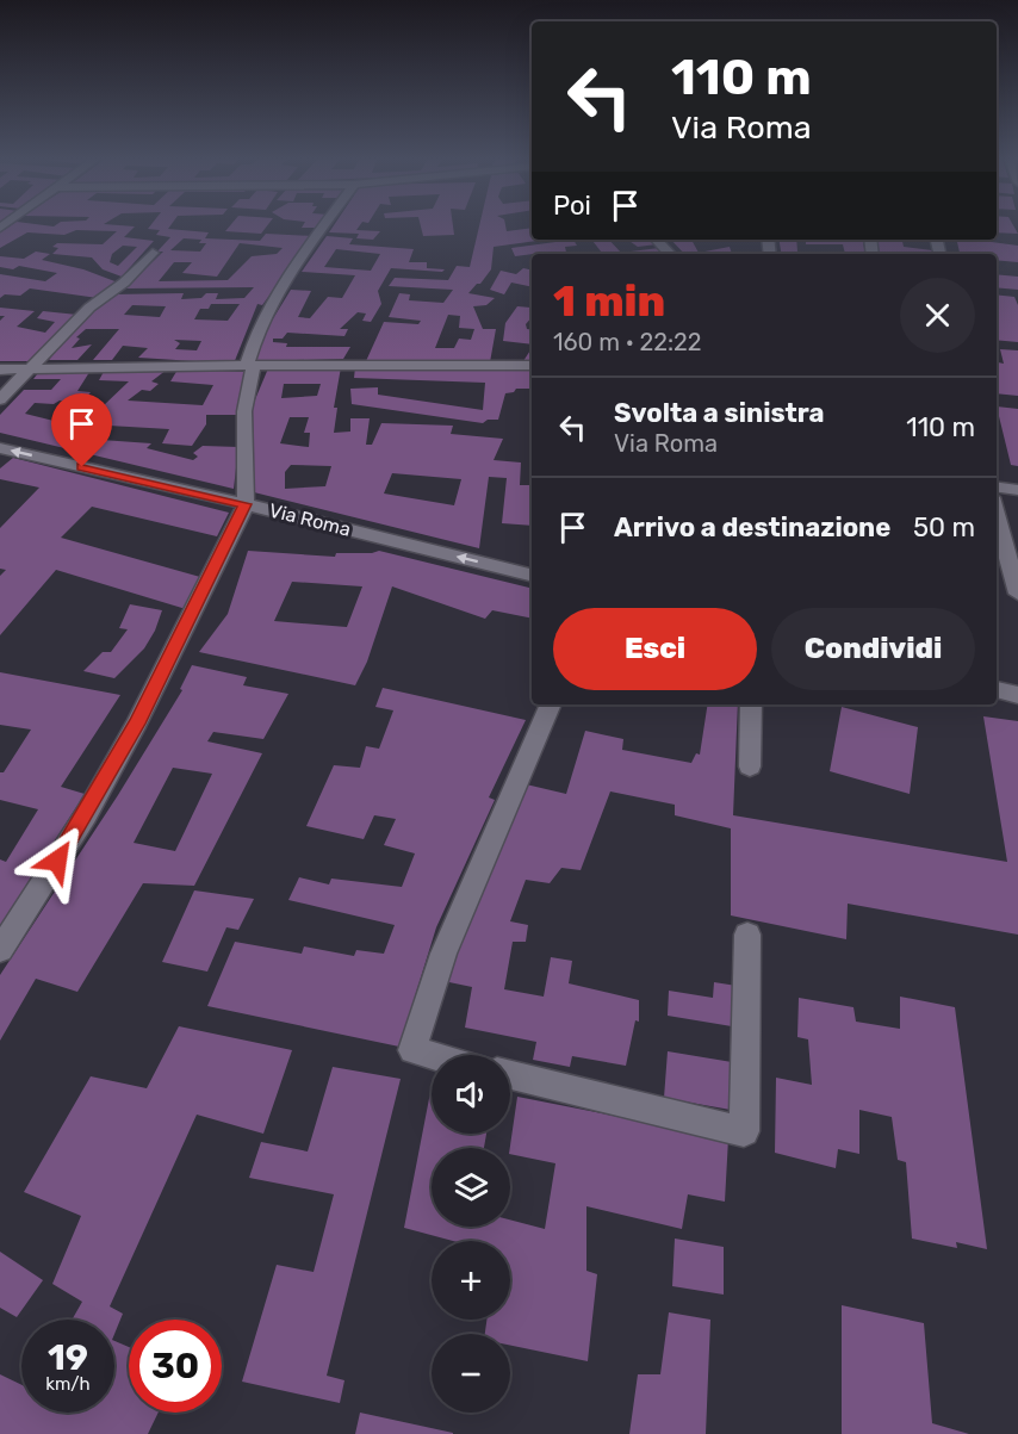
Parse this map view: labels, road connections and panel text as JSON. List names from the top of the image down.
{
  "streets": {
    "street": ["Via Roma"]
  },
  "page": {
    "turn": ["110 m", "Via Roma"],
    "then": "Poi",
    "heading": ["1 min", "160 m · 22:22"],
    "list": [
      {
        "name": "Svolta a sinistra",
        "note": "Via Roma",
        "value": "110 m"
      },
      {
        "name": "Arrivo a destinazione",
        "value": "50 m"
      }
    ],
    "buttons": ["Esci", "Condividi"],
    "map_buttons": ["+", "−"],
    "speed": "19 km/h",
    "limit": "30"
  }
}
